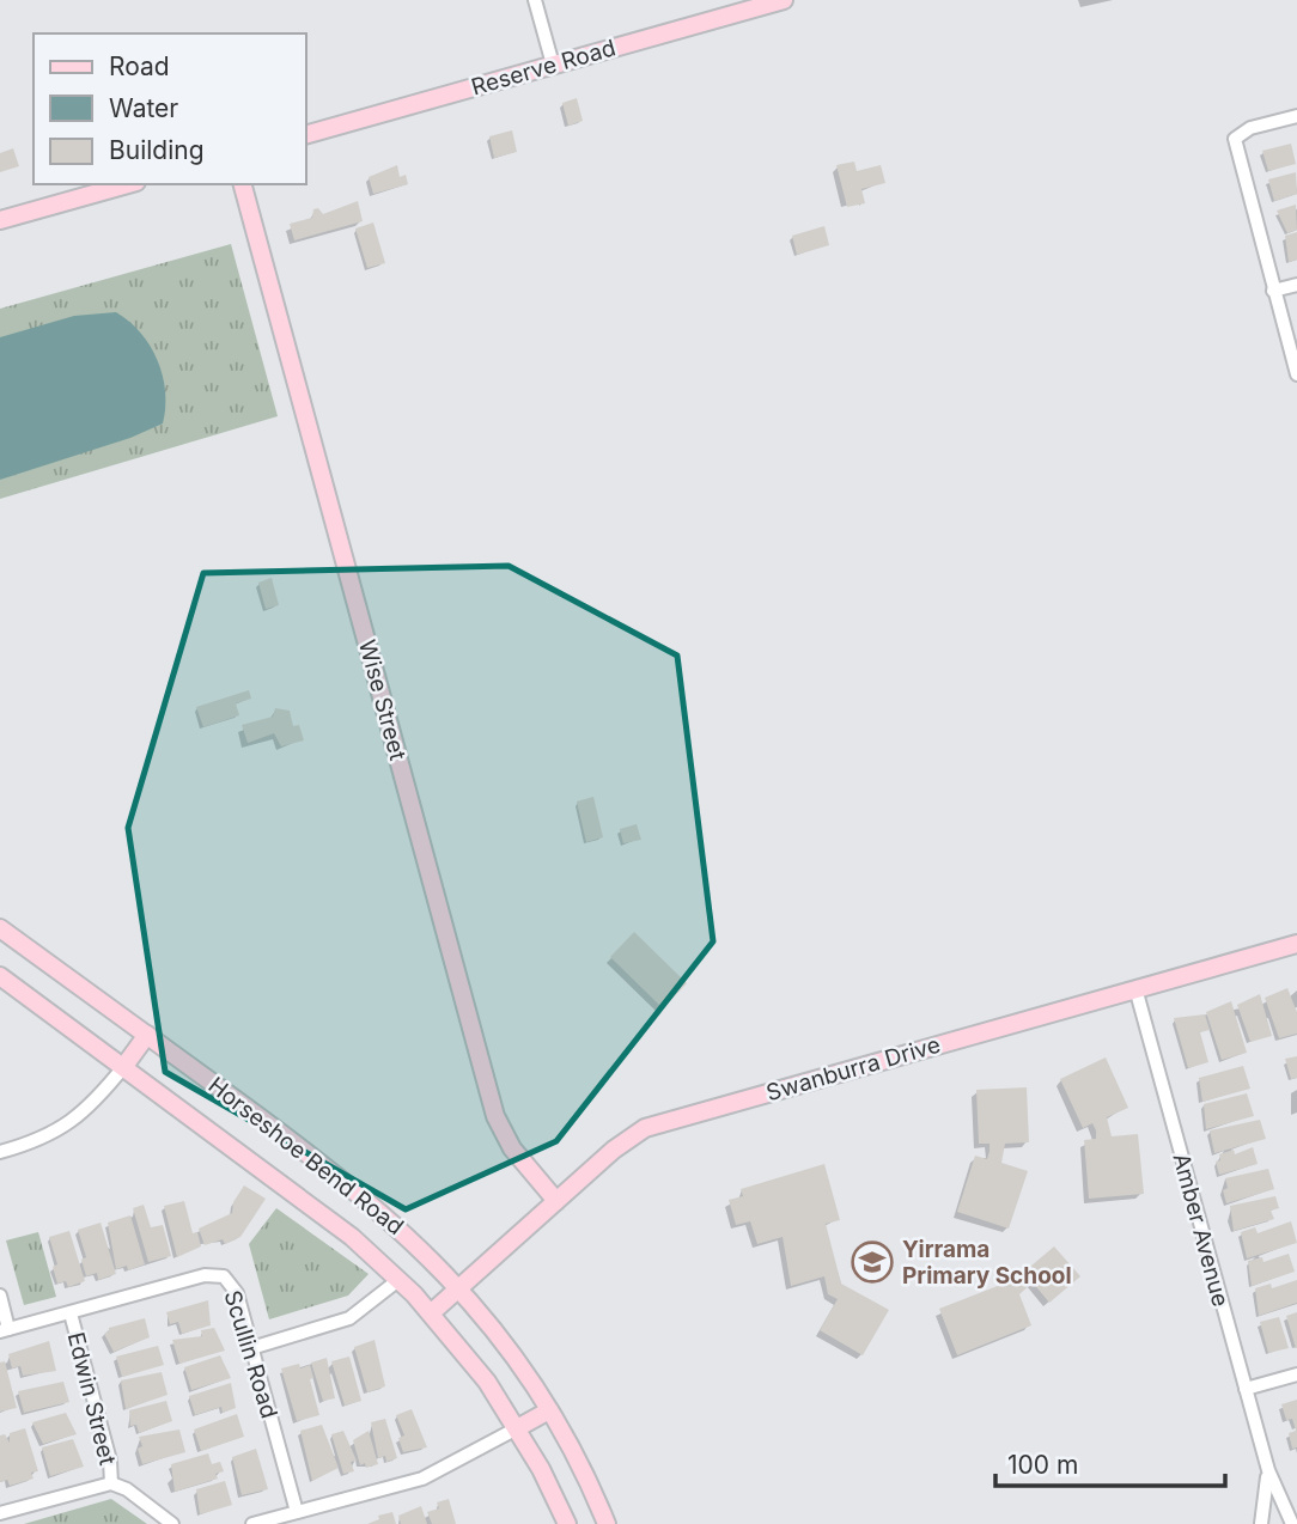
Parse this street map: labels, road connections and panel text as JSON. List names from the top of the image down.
{
  "streets": {
    "street": [
      "Reserve Road",
      "Wise Street",
      "Swanburra Drive",
      "Horseshoe Bend Road",
      "Amber Avenue",
      "Scullin Road",
      "Edwin Street"
    ]
  },
  "crossings": [
    ["Wise Street", "Swanburra Drive"],
    ["Swanburra Drive", "Horseshoe Bend Road"],
    ["Swanburra Drive", "Amber Avenue"],
    ["Scullin Road", "Edwin Street"]
  ],
  "places": {
    "school or university": ["Yirrama Primary School"]
  },
  "legend": ["Road", "Water", "Building"],
  "scale_bar": "100 m"
}
